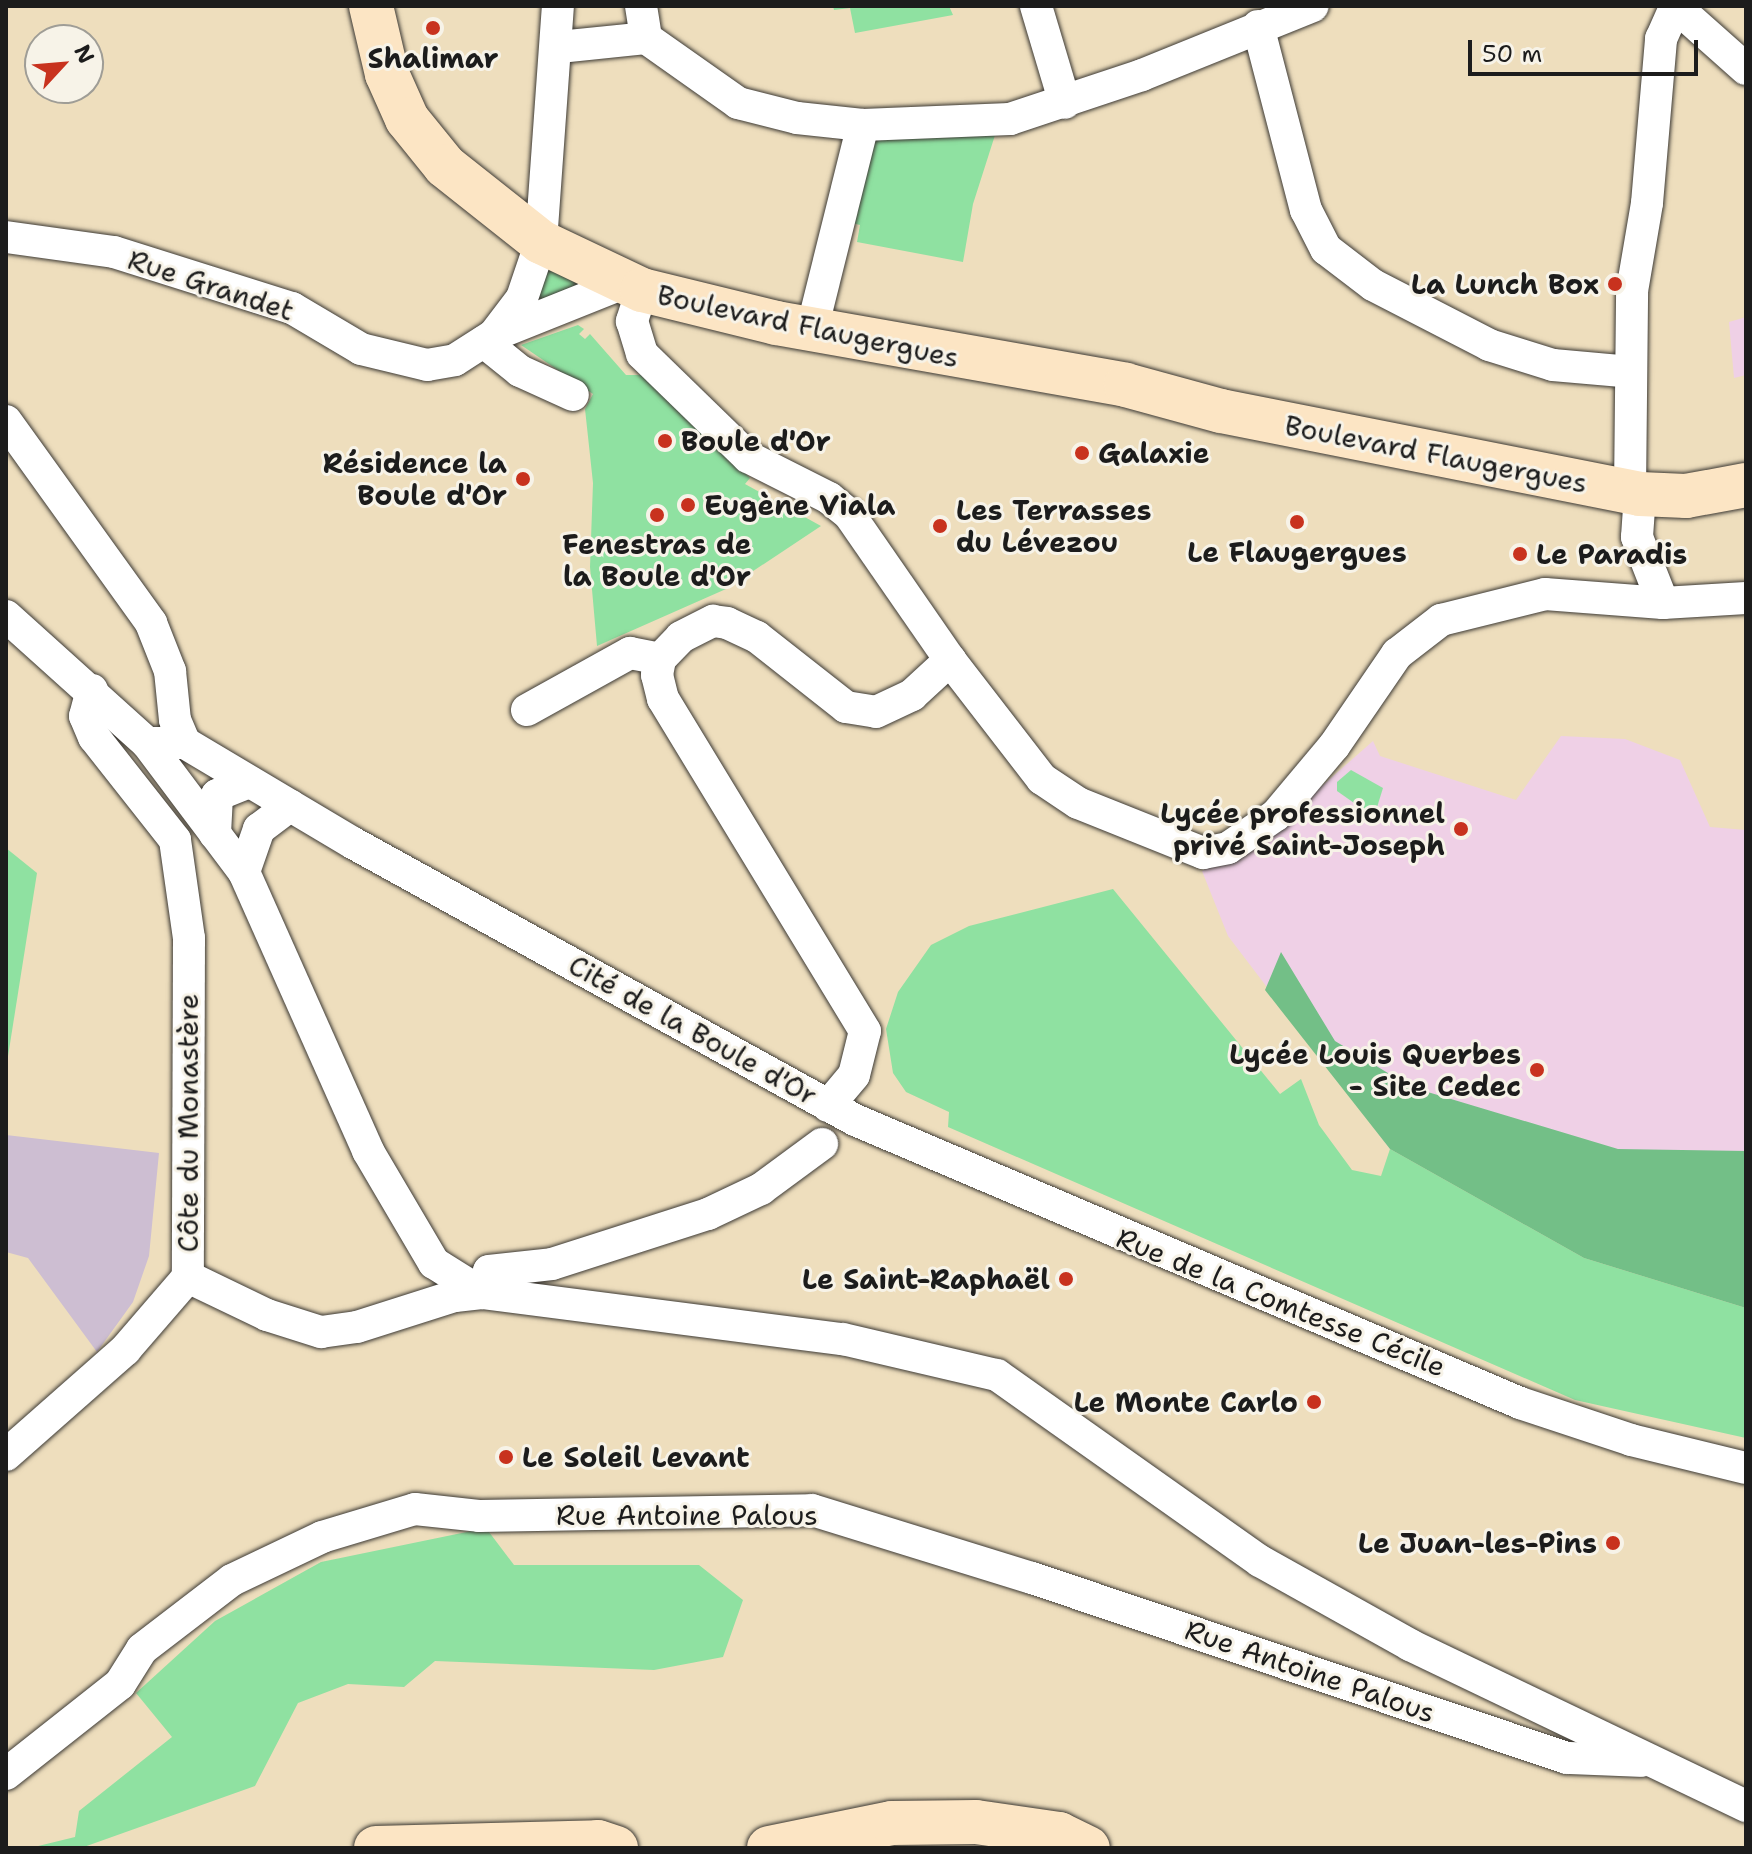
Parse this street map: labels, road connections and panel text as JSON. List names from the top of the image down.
{
  "streets": {
    "street": [
      "Rue Grandet",
      "Boulevard Flaugergues",
      "Cité de la Boule d'Or",
      "Côte du Monastère",
      "Rue de la Comtesse Cécile",
      "Rue Antoine Palous"
    ]
  },
  "crossings": [
    ["Rue Grandet", "Boulevard Flaugergues"],
    ["Cité de la Boule d'Or", "Rue de la Comtesse Cécile"]
  ],
  "places": [
    "Shalimar",
    "La Lunch Box",
    "Boule d'Or",
    "Galaxie",
    "Résidence la Boule d'Or",
    "Eugène Viala",
    "Fenestras de la Boule d'Or",
    "Le Flaugergues",
    "Les Terrasses du Lévezou",
    "Le Paradis",
    "Lycée professionnel privé Saint-Joseph",
    "Lycée Louis Querbes - Site Cedec",
    "Le Saint-Raphaël",
    "Le Monte Carlo",
    "Le Soleil Levant",
    "Le Juan-les-Pins"
  ],
  "scale_bar": "50 m",
  "north": "top right"
}
